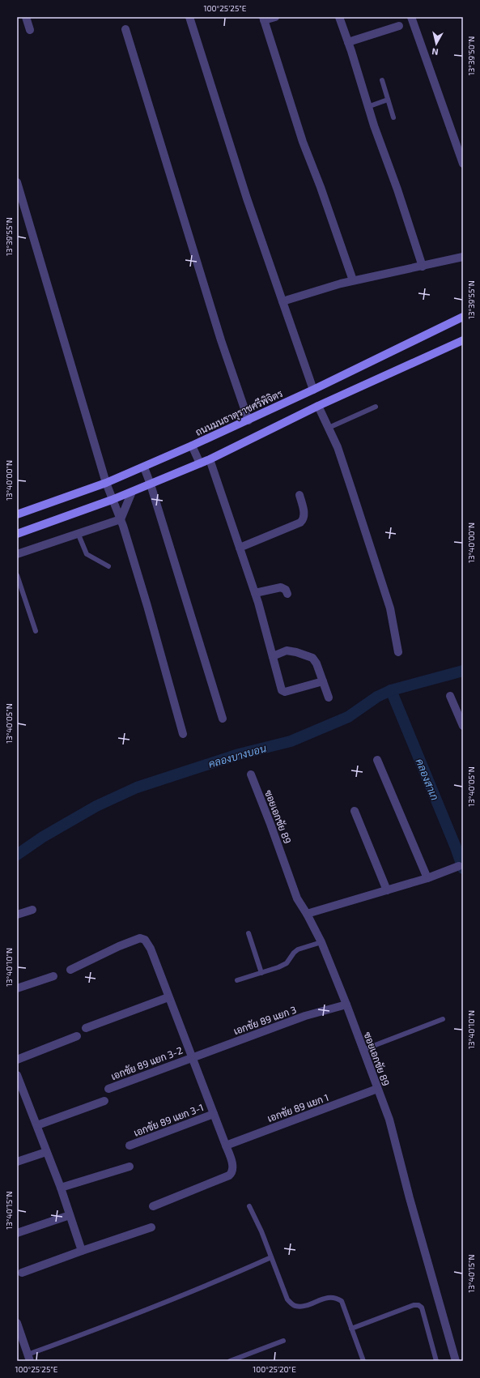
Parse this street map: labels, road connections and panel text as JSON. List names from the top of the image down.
{
  "streets": {
    "street": [
      "ถนนมนธาตุราชศรีพิจิตร",
      "ซอยเอกชัย 89",
      "เอกชัย 89 แยก 3",
      "เอกชัย 89 แยก 3-2",
      "เอกชัย 89 แยก 1",
      "เอกชัย 89 แยก 3-1"
    ]
  },
  "crossings": [
    ["ซอยเอกชัย 89", "เอกชัย 89 แยก 3"],
    ["ซอยเอกชัย 89", "เอกชัย 89 แยก 1"],
    ["เอกชัย 89 แยก 3", "เอกชัย 89 แยก 3-2"]
  ],
  "water": ["คลองบางบอน", "คลองสาเก"],
  "north": "bottom",
  "coordinates": [
    "100°25'25\"E",
    "13°39'50\"N",
    "13°39'55\"N",
    "13°40'00\"N",
    "13°40'05\"N",
    "13°40'10\"N",
    "13°40'15\"N",
    "100°25'20\"E"
  ]
}
